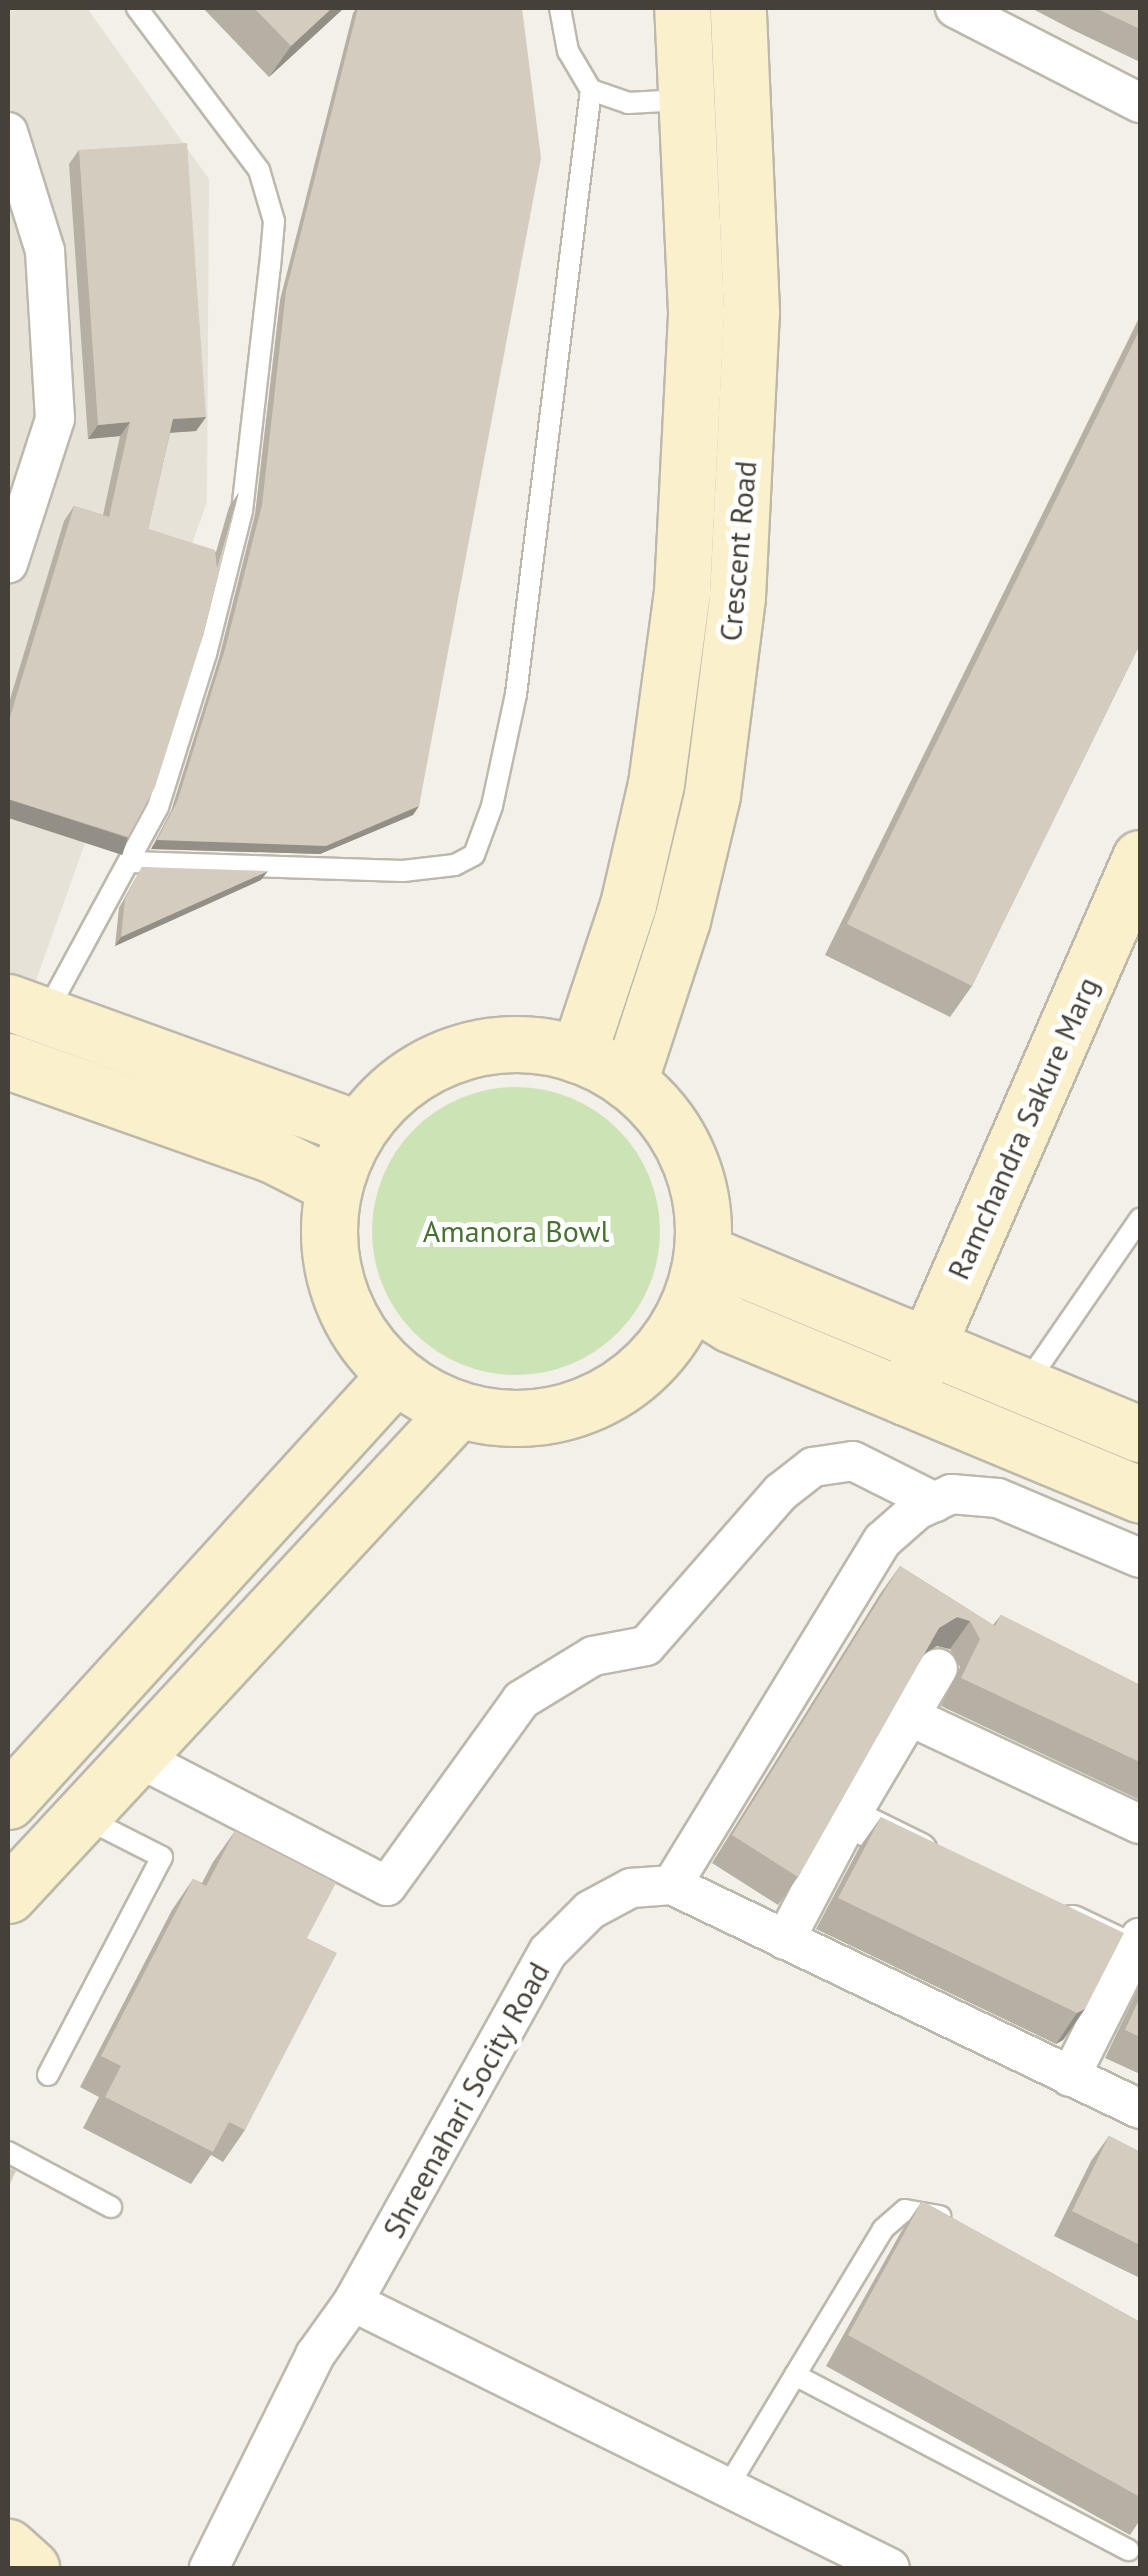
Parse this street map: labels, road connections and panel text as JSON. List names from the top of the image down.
{
  "streets": {
    "main road": ["Crescent Road", "Ramchandra Sakure Marg"],
    "street": ["Shreenahari Socity Road"]
  },
  "parks": ["Amanora Bowl"]
}
